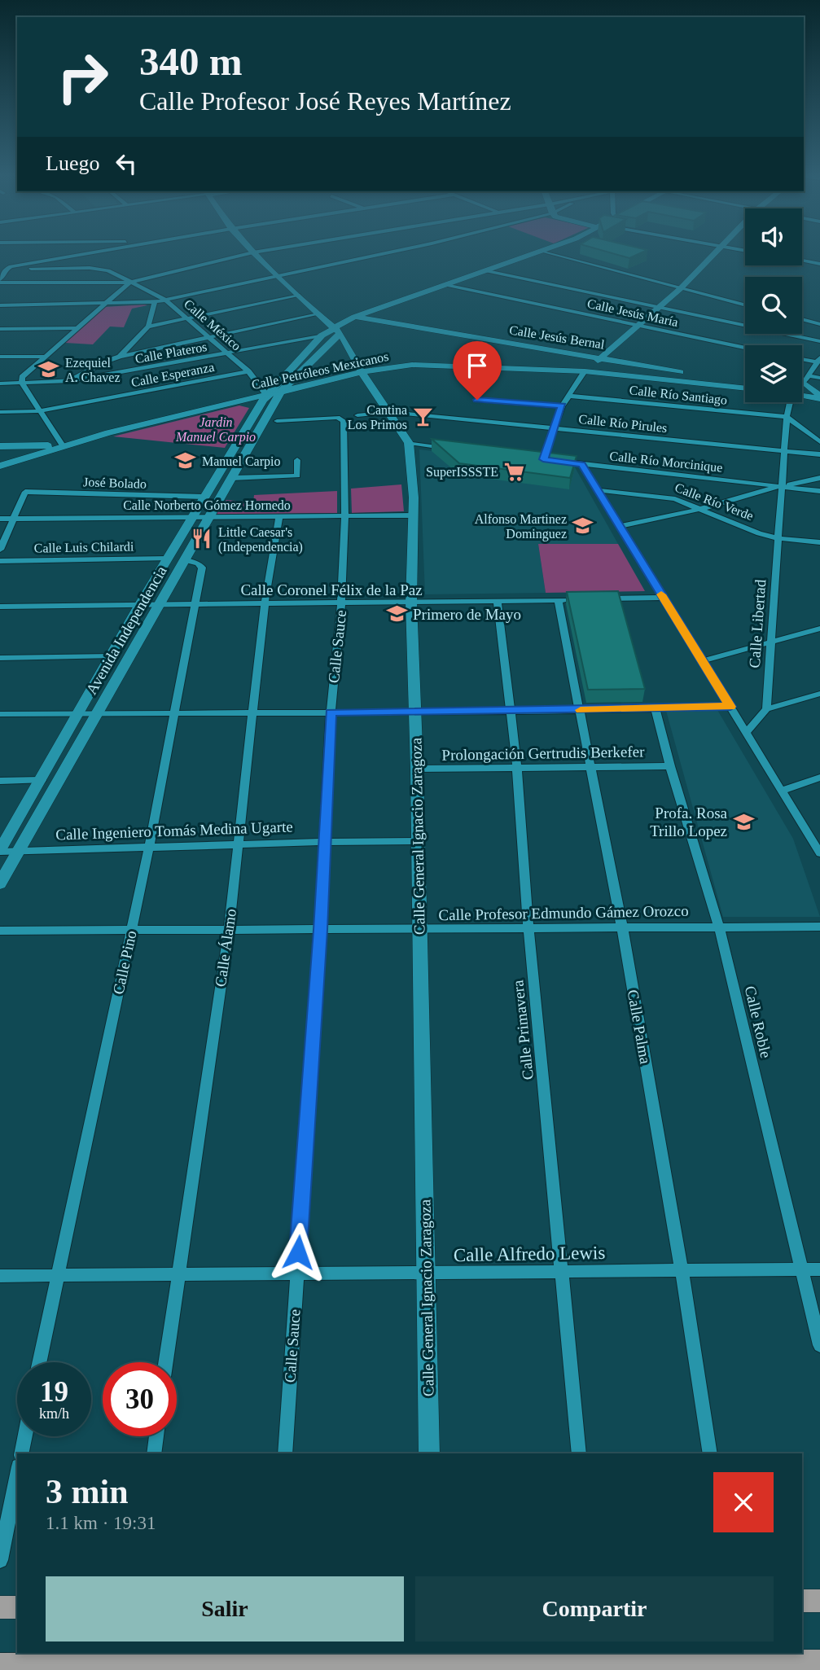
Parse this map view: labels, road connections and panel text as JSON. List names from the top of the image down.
{
  "streets": {
    "main road": [
      "Calle Jesús Bernal",
      "Calle Petróleos Mexicanos",
      "Avenida Independencia",
      "Calle General Ignacio Zaragoza"
    ],
    "street": [
      "Calle Jesús María",
      "Calle México",
      "Calle Plateros",
      "Calle Esperanza",
      "Calle Río Santiago",
      "Calle Río Pirules",
      "Calle Río Morcinique",
      "José Bolado",
      "Calle Río Verde",
      "Calle Norberto Gómez Hornedo",
      "Calle Luis Chilardi",
      "Calle Coronel Félix de la Paz",
      "Calle Libertad",
      "Calle Sauce",
      "Prolongación Gertrudis Berkefer",
      "Calle Ingeniero Tomás Medina Ugarte",
      "Calle Profesor Edmundo Gámez Orozco",
      "Calle Álamo",
      "Calle Pino",
      "Calle Roble",
      "Calle Palma",
      "Calle Primavera",
      "Calle Alfredo Lewis"
    ]
  },
  "crossings": [
    ["Calle México", "Calle Plateros"],
    ["Calle México", "Calle Petróleos Mexicanos"],
    ["Calle México", "Calle Esperanza"],
    ["Calle México", "Avenida Independencia"],
    ["Calle Plateros", "Avenida Independencia"],
    ["Calle Petróleos Mexicanos", "Avenida Independencia"],
    ["Calle Petróleos Mexicanos", "Calle General Ignacio Zaragoza"],
    ["Calle Río Santiago", "Calle Libertad"],
    ["Calle Río Pirules", "Calle Libertad"],
    ["Calle Río Pirules", "Calle General Ignacio Zaragoza"],
    ["Calle Río Morcinique", "Calle Libertad"],
    ["José Bolado", "Calle Norberto Gómez Hornedo"],
    ["José Bolado", "Avenida Independencia"],
    ["Calle Río Verde", "Calle Libertad"],
    ["Calle Norberto Gómez Hornedo", "Avenida Independencia"],
    ["Calle Norberto Gómez Hornedo", "Calle Sauce"],
    ["Calle Norberto Gómez Hornedo", "Calle General Ignacio Zaragoza"],
    ["Calle Norberto Gómez Hornedo", "Calle Álamo"],
    ["Calle Luis Chilardi", "Avenida Independencia"],
    ["Calle Coronel Félix de la Paz", "Avenida Independencia"],
    ["Calle Coronel Félix de la Paz", "Calle Sauce"],
    ["Calle Coronel Félix de la Paz", "Calle General Ignacio Zaragoza"],
    ["Calle Coronel Félix de la Paz", "Calle Álamo"],
    ["Calle Coronel Félix de la Paz", "Calle Pino"],
    ["Calle Coronel Félix de la Paz", "Calle Palma"],
    ["Calle Coronel Félix de la Paz", "Calle Primavera"],
    ["Avenida Independencia", "Calle Ingeniero Tomás Medina Ugarte"],
    ["Avenida Independencia", "Calle General Ignacio Zaragoza"],
    ["Avenida Independencia", "Calle Pino"],
    ["Calle Sauce", "Calle Ingeniero Tomás Medina Ugarte"],
    ["Calle Sauce", "Calle Profesor Edmundo Gámez Orozco"],
    ["Calle Sauce", "Calle Alfredo Lewis"],
    ["Prolongación Gertrudis Berkefer", "Calle General Ignacio Zaragoza"],
    ["Prolongación Gertrudis Berkefer", "Calle Roble"],
    ["Prolongación Gertrudis Berkefer", "Calle Palma"],
    ["Prolongación Gertrudis Berkefer", "Calle Primavera"],
    ["Calle Ingeniero Tomás Medina Ugarte", "Calle General Ignacio Zaragoza"],
    ["Calle Ingeniero Tomás Medina Ugarte", "Calle Álamo"],
    ["Calle Ingeniero Tomás Medina Ugarte", "Calle Pino"],
    ["Calle General Ignacio Zaragoza", "Calle Profesor Edmundo Gámez Orozco"],
    ["Calle General Ignacio Zaragoza", "Calle Alfredo Lewis"],
    ["Calle Profesor Edmundo Gámez Orozco", "Calle Álamo"],
    ["Calle Profesor Edmundo Gámez Orozco", "Calle Pino"],
    ["Calle Profesor Edmundo Gámez Orozco", "Calle Roble"],
    ["Calle Profesor Edmundo Gámez Orozco", "Calle Palma"],
    ["Calle Profesor Edmundo Gámez Orozco", "Calle Primavera"],
    ["Calle Álamo", "Calle Alfredo Lewis"],
    ["Calle Pino", "Calle Alfredo Lewis"],
    ["Calle Roble", "Calle Alfredo Lewis"],
    ["Calle Palma", "Calle Alfredo Lewis"],
    ["Calle Primavera", "Calle Alfredo Lewis"]
  ],
  "parks": ["Jardin Manuel Carpio"],
  "places": {
    "school or university": [
      "Ezequiel A. Chavez",
      "Manuel Carpio",
      "Alfonso Martinez Dominguez",
      "Primero de Mayo",
      "Profa. Rosa Trillo Lopez"
    ],
    "bar": ["Cantina Los Primos"],
    "supermarket": ["SuperISSSTE"],
    "restaurant": ["Little Caesar's (Independencia)"]
  },
  "page": {
    "turn": ["340 m", "Calle Profesor José Reyes Martínez"],
    "then": "Luego",
    "speed": "19 km/h",
    "limit": "30",
    "heading": ["3 min", "1.1 km · 19:31"],
    "buttons": ["Salir", "Compartir"]
  }
}
